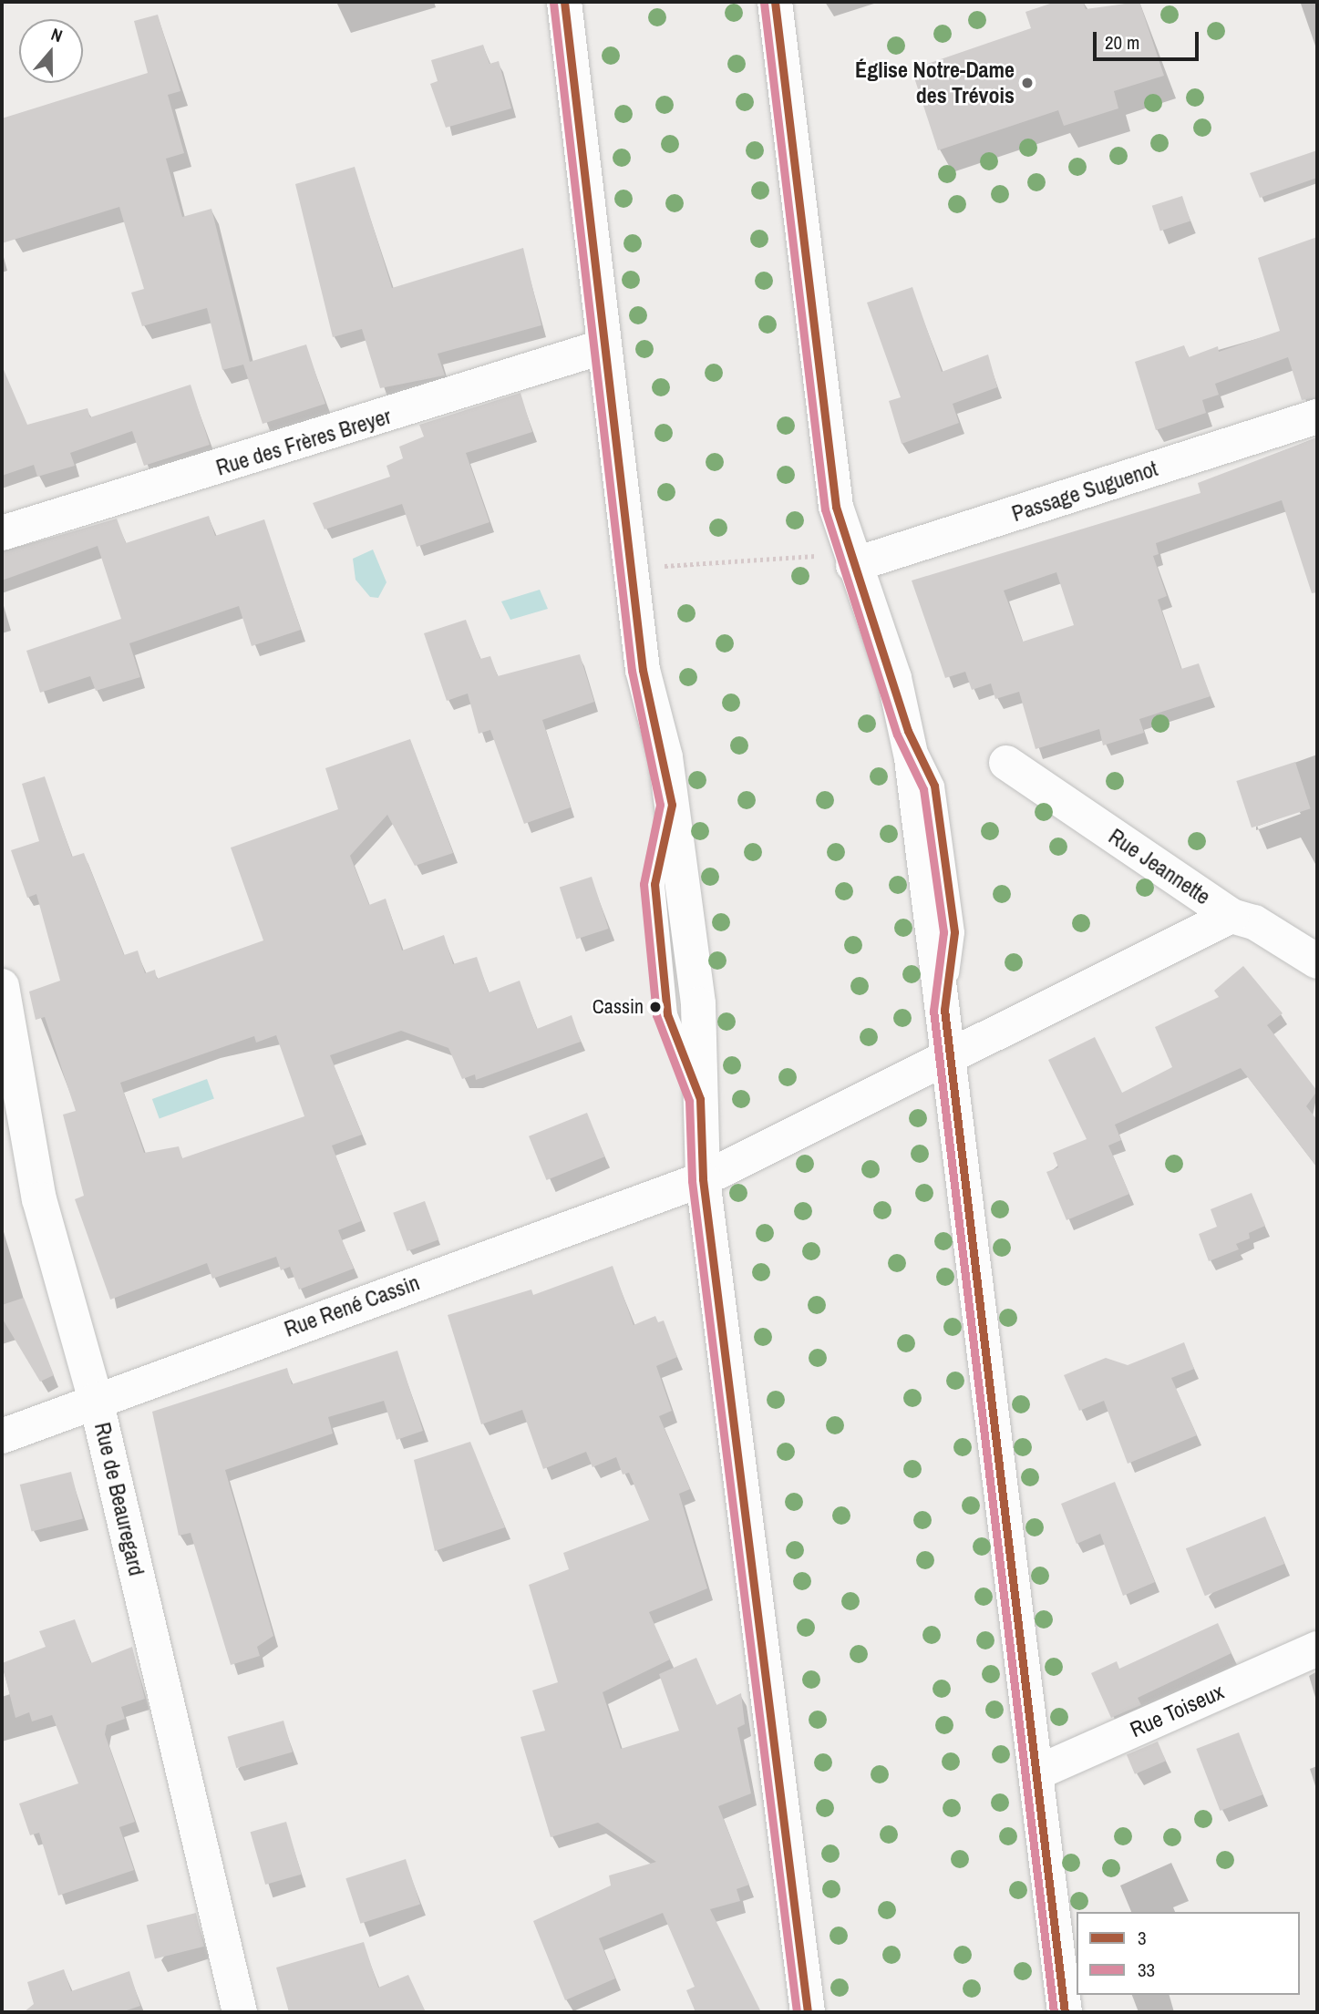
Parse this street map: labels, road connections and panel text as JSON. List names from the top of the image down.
{
  "streets": {
    "street": [
      "Rue des Frères Breyer",
      "Passage Suguenot",
      "Rue Jeannette",
      "Rue René Cassin",
      "Rue de Beauregard",
      "Rue Toiseux"
    ]
  },
  "crossings": [
    ["Rue Jeannette", "Rue René Cassin"],
    ["Rue René Cassin", "Rue de Beauregard"]
  ],
  "places": ["Église Notre-Dame des Trévois", "Cassin"],
  "lines": ["transit line 3", "transit line 33"],
  "legend": ["3", "33"],
  "scale_bar": "20 m",
  "north": "top"
}
